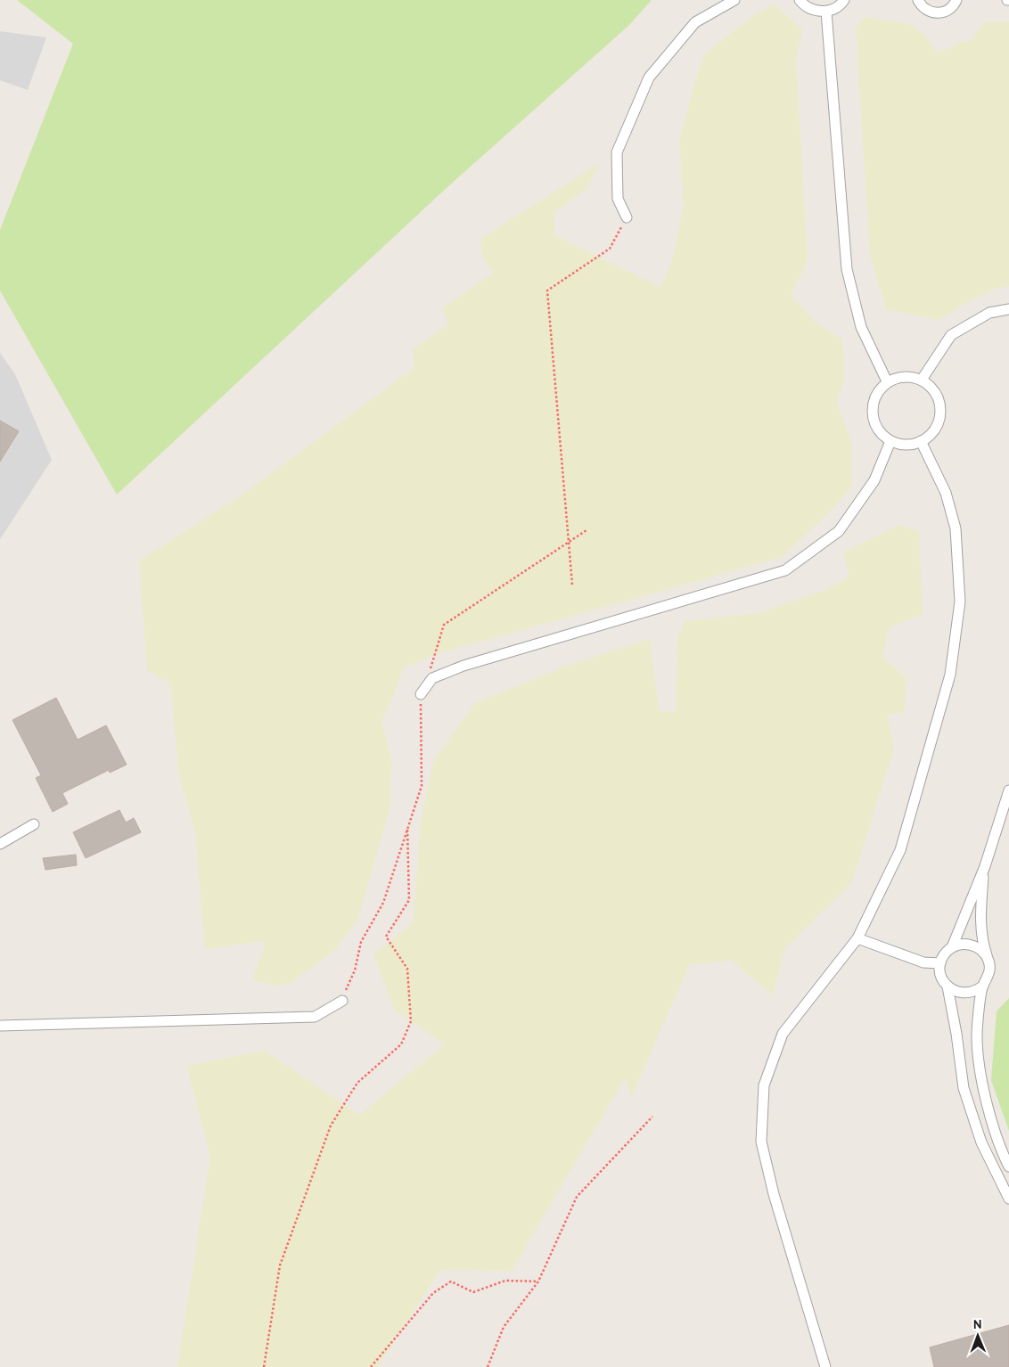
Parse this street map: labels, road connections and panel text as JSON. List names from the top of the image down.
{
  "north": "top"
}
